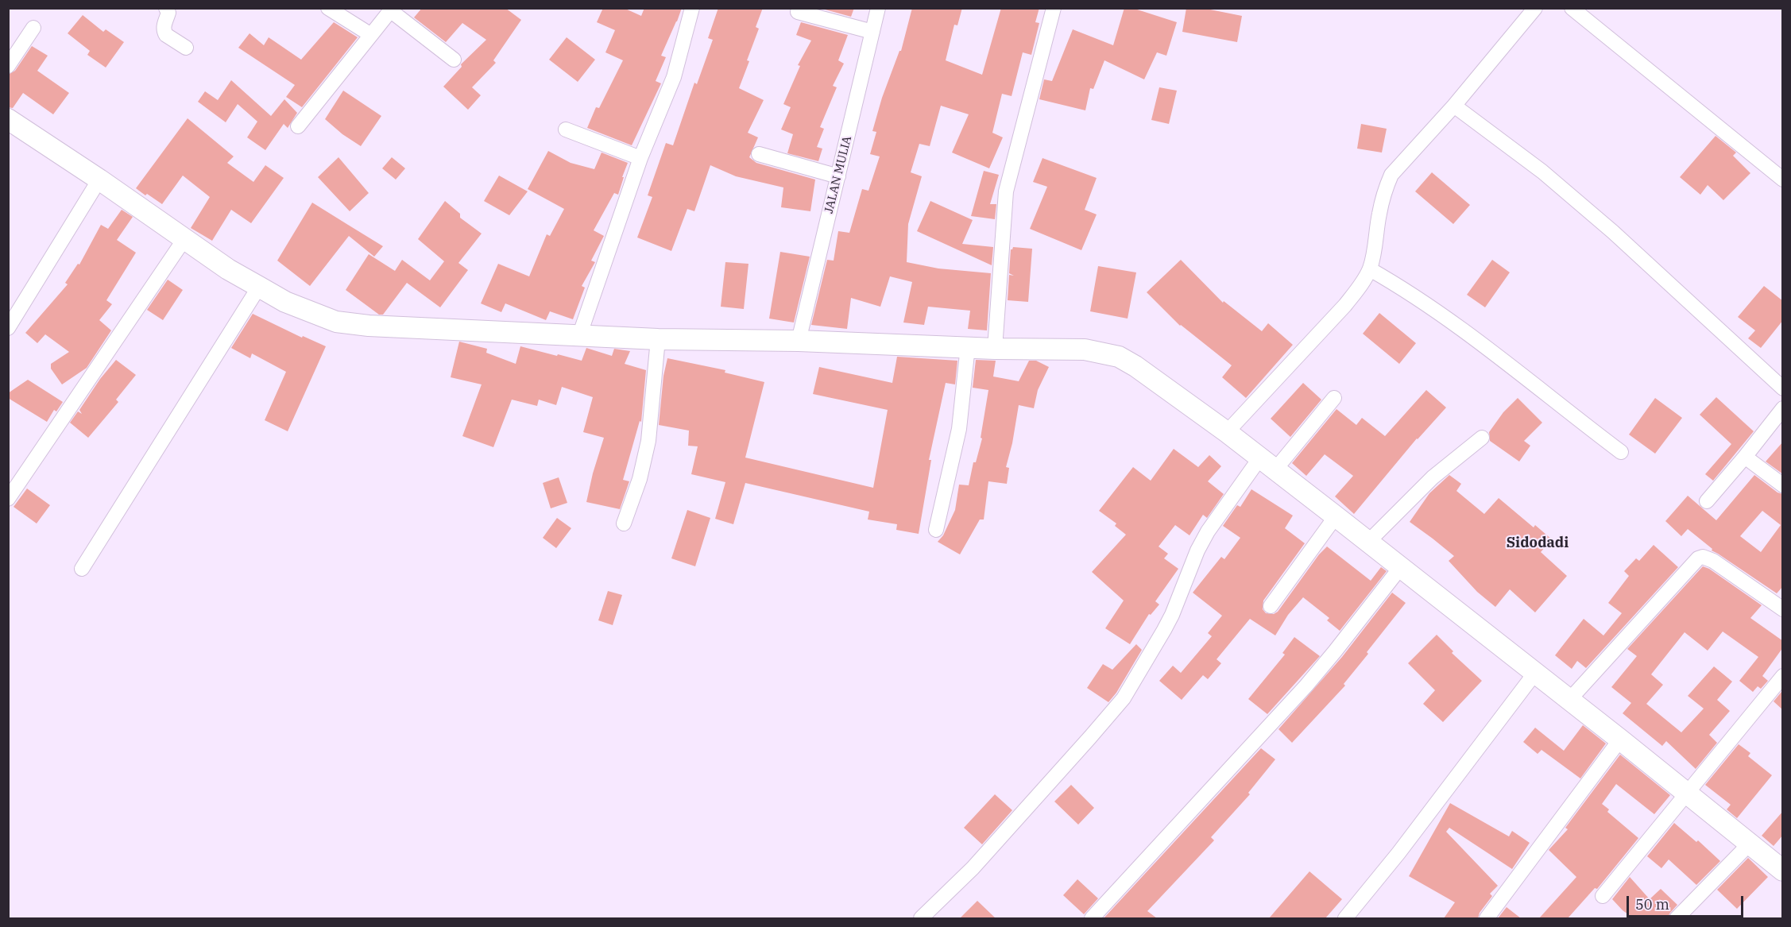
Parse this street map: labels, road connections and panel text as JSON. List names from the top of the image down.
{
  "streets": {
    "street": ["JALAN MULIA"]
  },
  "districts": ["Sidodadi"],
  "scale_bar": "50 m"
}
